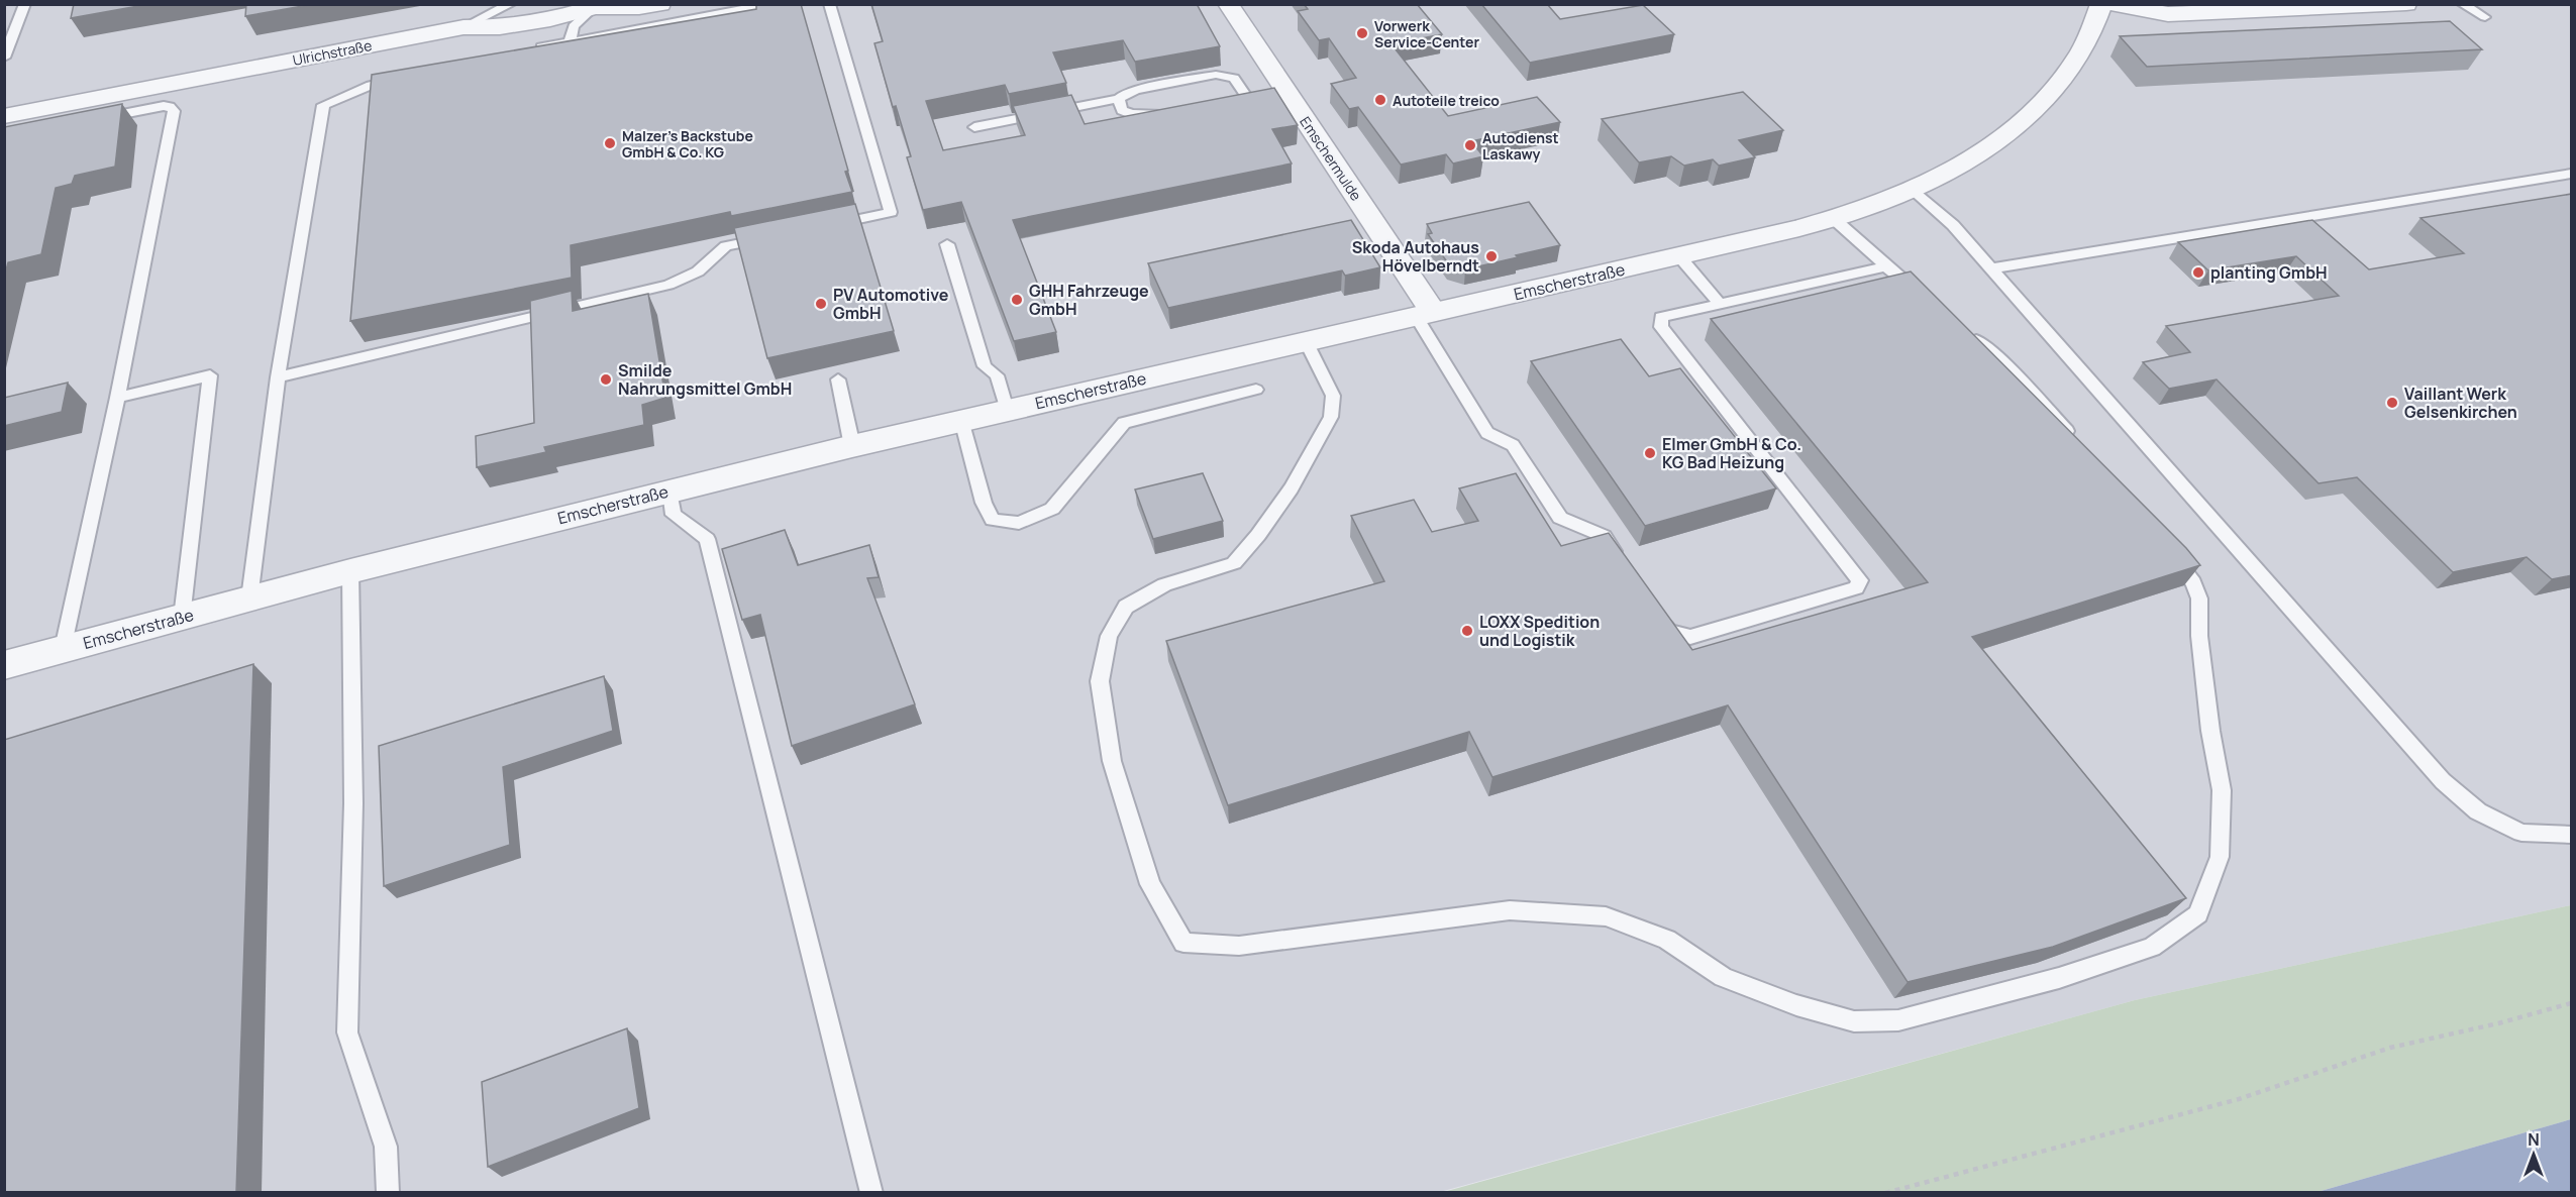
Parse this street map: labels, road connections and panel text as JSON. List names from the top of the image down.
{
  "streets": {
    "street": ["Ulrichstraße", "Emschermulde", "Emscherstraße"]
  },
  "crossings": [
    ["Emschermulde", "Emscherstraße"]
  ],
  "places": [
    "Vorwerk Service-Center",
    "Autoteile treico",
    "Malzer's Backstube GmbH & Co. KG",
    "Autodienst Laskawy",
    "Skoda Autohaus Hövelberndt",
    "planting GmbH",
    "GHH Fahrzeuge GmbH",
    "PV Automotive GmbH",
    "Smilde Nahrungsmittel GmbH",
    "Vaillant Werk Gelsenkirchen",
    "Elmer GmbH & Co. KG Bad Heizung",
    "LOXX Spedition und Logistik"
  ],
  "north": "top"
}
